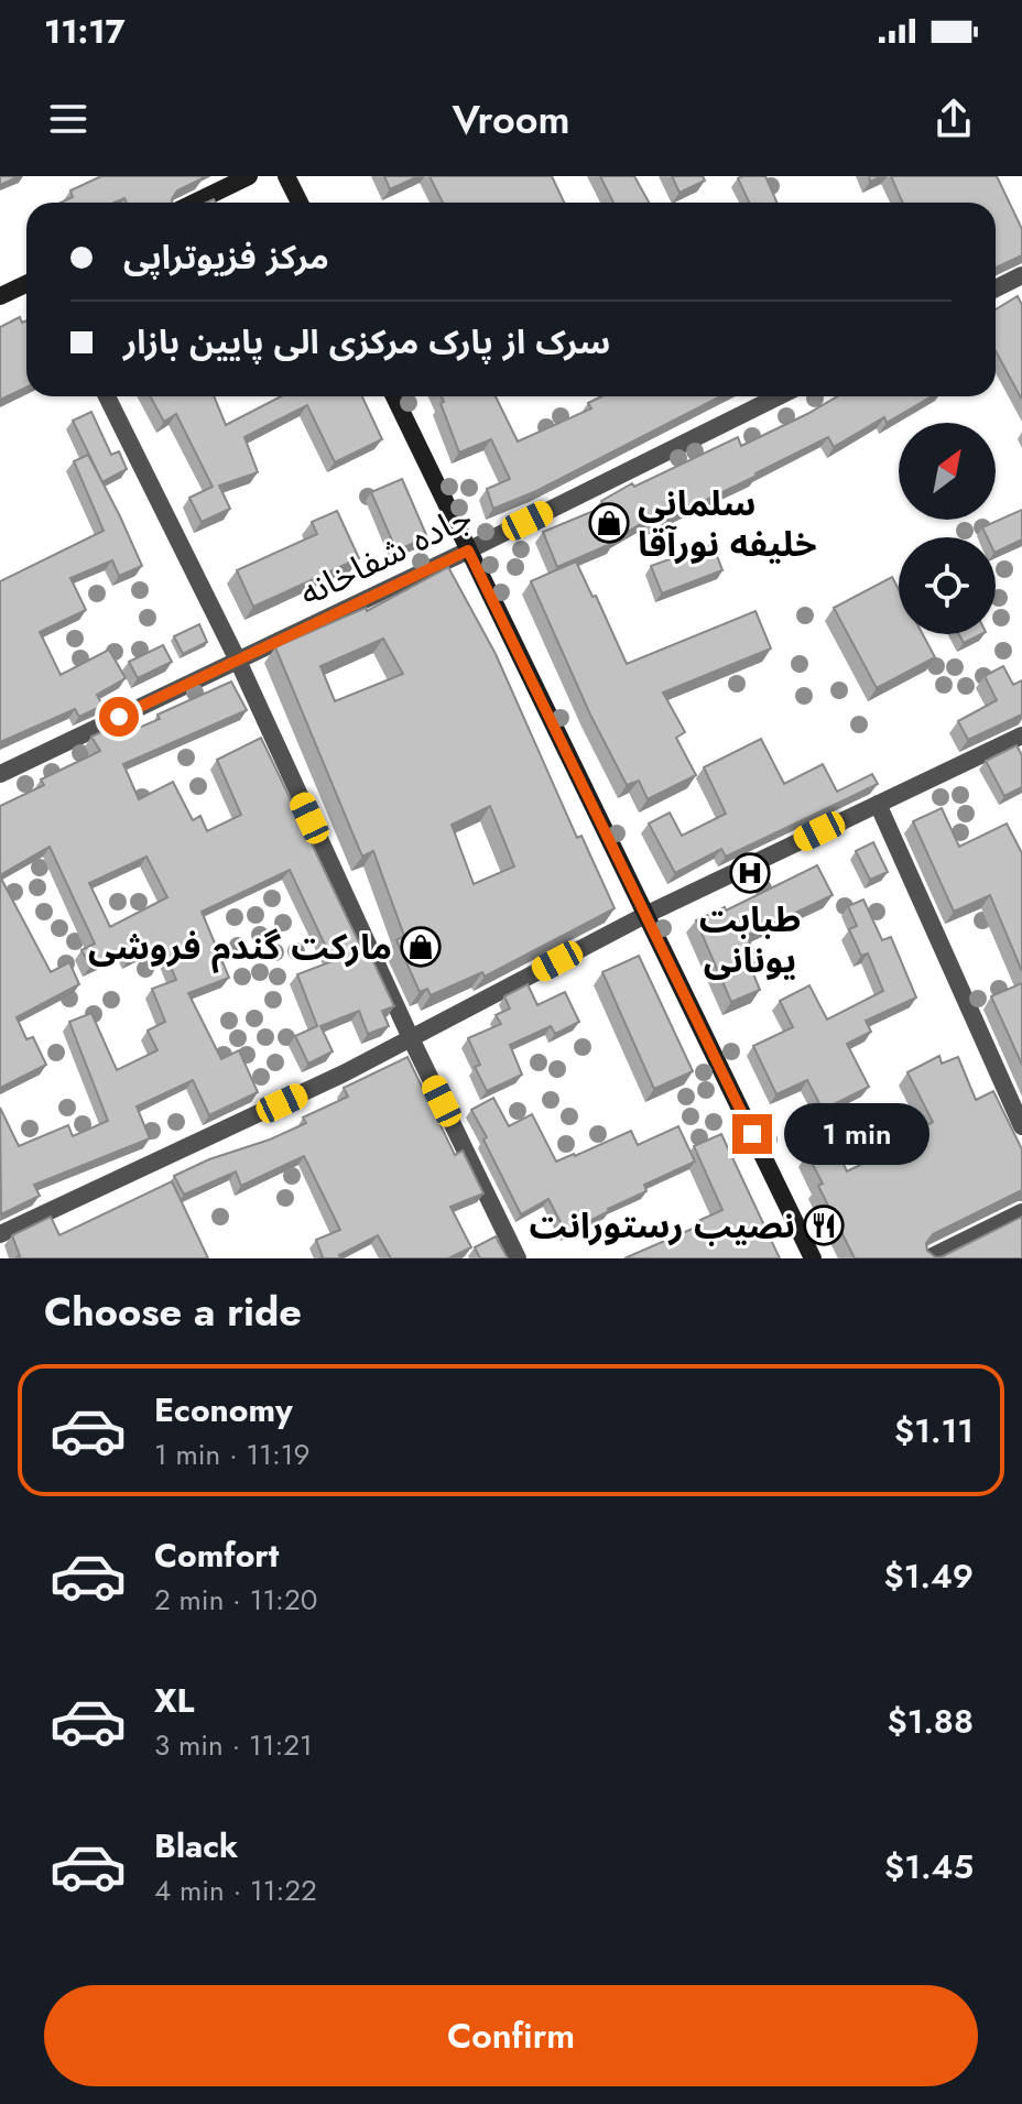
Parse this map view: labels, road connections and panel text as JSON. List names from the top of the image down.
{
  "streets": {
    "street": ["جاده شفاخانه"]
  },
  "places": {
    "shop": ["سلمانی خلیفه نورآقا", "مارکت گندم فروشی"],
    "hospital": ["طبابت یونانی"],
    "restaurant": ["نصیب رستورانت"]
  },
  "north": "top right",
  "page": {
    "status": "11:17",
    "header": "Vroom",
    "banner": ["مرکز فزیوتراپی", "سرک از پارک مرکزی الی پایین بازار"],
    "bubble": "1 min",
    "heading": "Choose a ride",
    "list": [
      {
        "name": "Economy",
        "note": "1 min · 11:19",
        "value": "$1.11"
      },
      {
        "name": "Comfort",
        "note": "2 min · 11:20",
        "value": "$1.49"
      },
      {
        "name": "XL",
        "note": "3 min · 11:21",
        "value": "$1.88"
      },
      {
        "name": "Black",
        "note": "4 min · 11:22",
        "value": "$1.45"
      }
    ],
    "buttons": "Confirm"
  }
}
